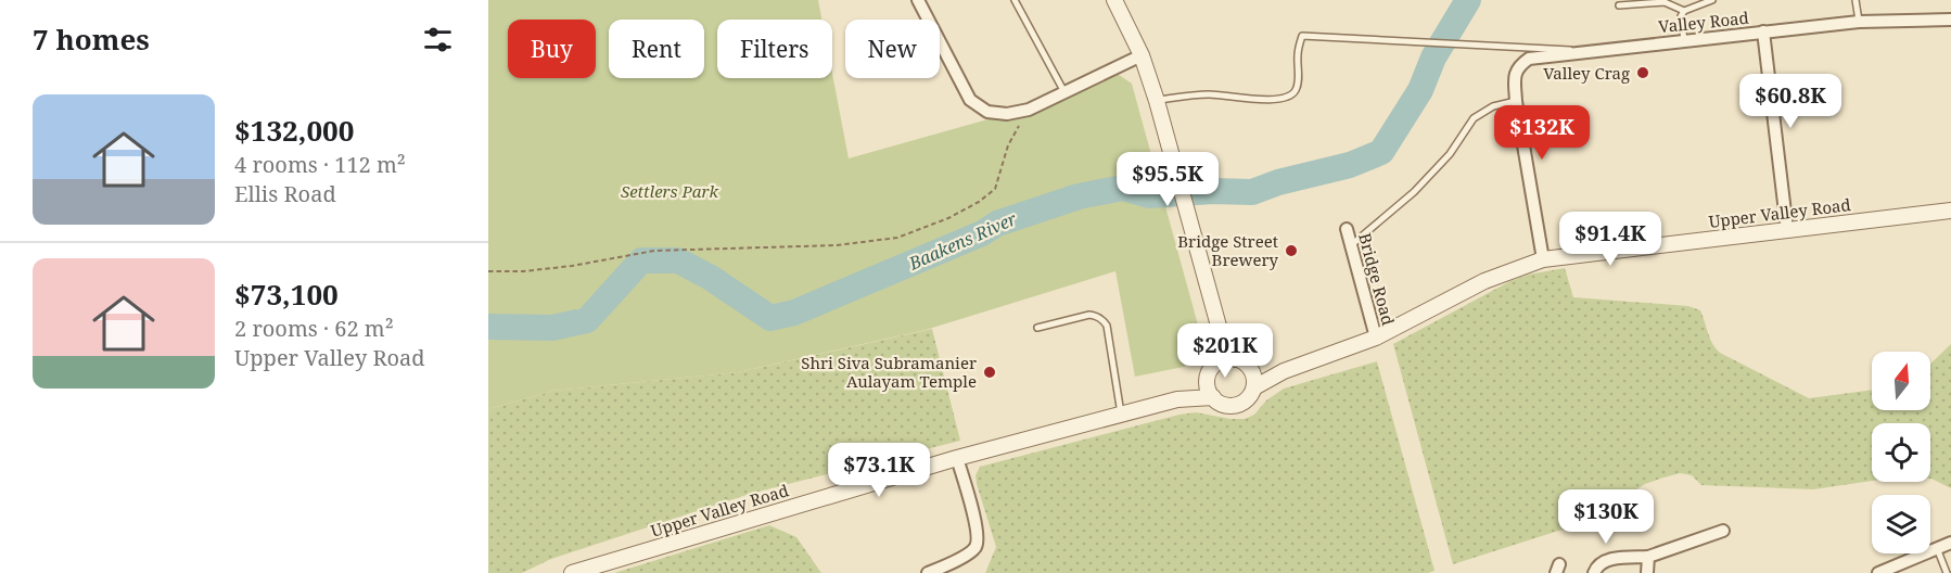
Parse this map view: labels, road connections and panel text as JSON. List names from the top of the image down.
{
  "streets": {
    "street": ["Valley Road", "Upper Valley Road", "Bridge Road"]
  },
  "crossings": [
    ["Upper Valley Road", "Bridge Road"]
  ],
  "water": ["Baakens River"],
  "parks": ["Settlers Park"],
  "places": ["Valley Crag", "Bridge Street Brewery", "Shri Siva Subramanier Aulayam Temple"],
  "north": "top",
  "page": {
    "heading": "7 homes",
    "chip": [
      "Buy",
      "Rent",
      "Filters",
      "New"
    ],
    "price": [
      "$60.8K",
      "$132K",
      "$95.5K",
      "$91.4K",
      "$201K",
      "$73.1K",
      "$130K"
    ],
    "list": [
      {
        "name": "$132,000",
        "note": "4 rooms · 112 m² · Ellis Road"
      },
      {
        "name": "$73,100",
        "note": "2 rooms · 62 m² · Upper Valley Road"
      }
    ]
  }
}
